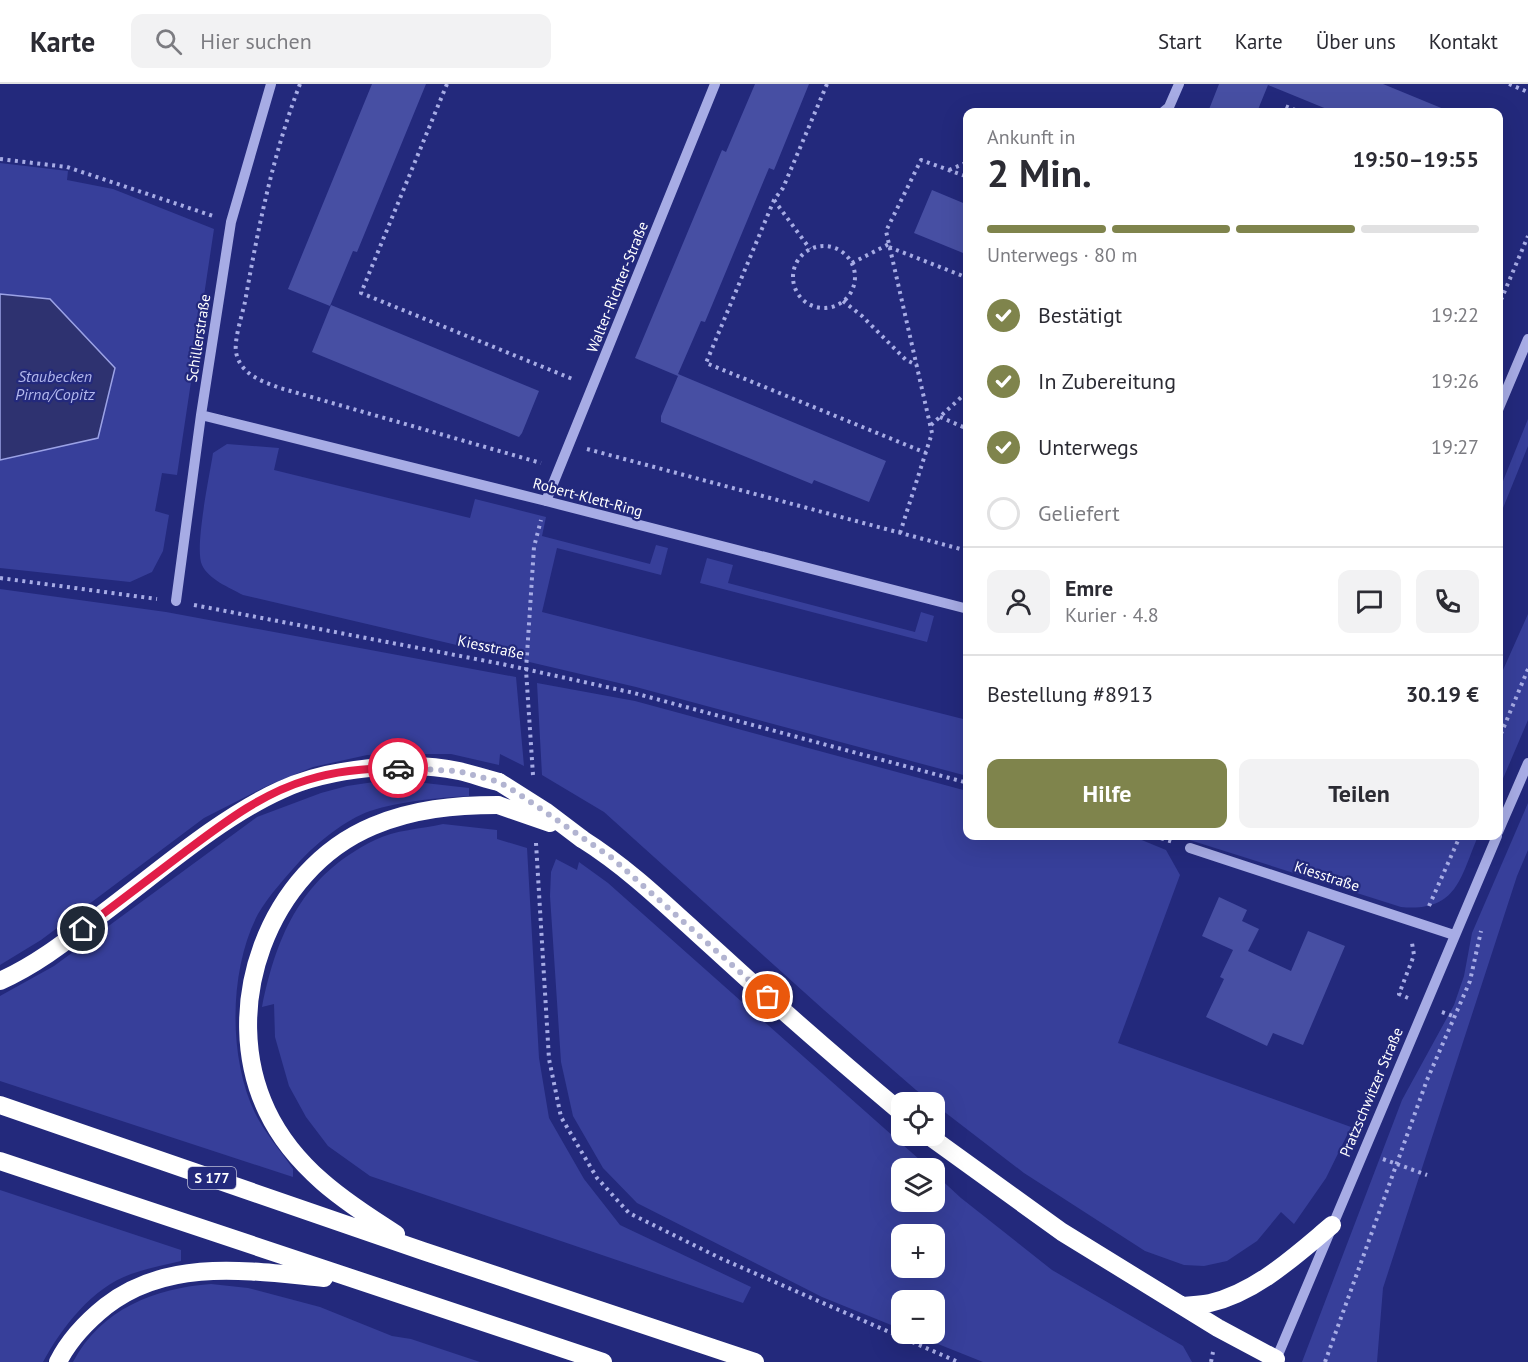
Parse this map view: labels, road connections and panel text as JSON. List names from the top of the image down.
{
  "streets": {
    "highway": ["S 177"],
    "street": [
      "Walter-Richter-Straße",
      "Schillerstraße",
      "Robert-Klett-Ring",
      "Kiesstraße",
      "Pratzschwitzer Straße"
    ]
  },
  "crossings": [
    ["Walter-Richter-Straße", "Robert-Klett-Ring"],
    ["Schillerstraße", "Robert-Klett-Ring"],
    ["Schillerstraße", "Kiesstraße"],
    ["Kiesstraße", "Pratzschwitzer Straße"]
  ],
  "water": ["Staubecken Pirna/Copitz"],
  "page": {
    "header": "Karte",
    "search": "Hier suchen",
    "nav": [
      "Start",
      "Karte",
      "Über uns",
      "Kontakt"
    ],
    "heading": ["2 Min.", "Ankunft in", "19:50–19:55"],
    "panel": [
      "Emre",
      "Kurier · 4.8",
      "Bestellung #8913",
      "30.19 €"
    ],
    "bar": "Unterwegs · 80 m",
    "list": [
      ["Bestätigt", "19:22"],
      ["In Zubereitung", "19:26"],
      ["Unterwegs", "19:27"],
      "Geliefert"
    ],
    "buttons": ["Hilfe", "Teilen"],
    "map_buttons": ["+", "−"]
  }
}
